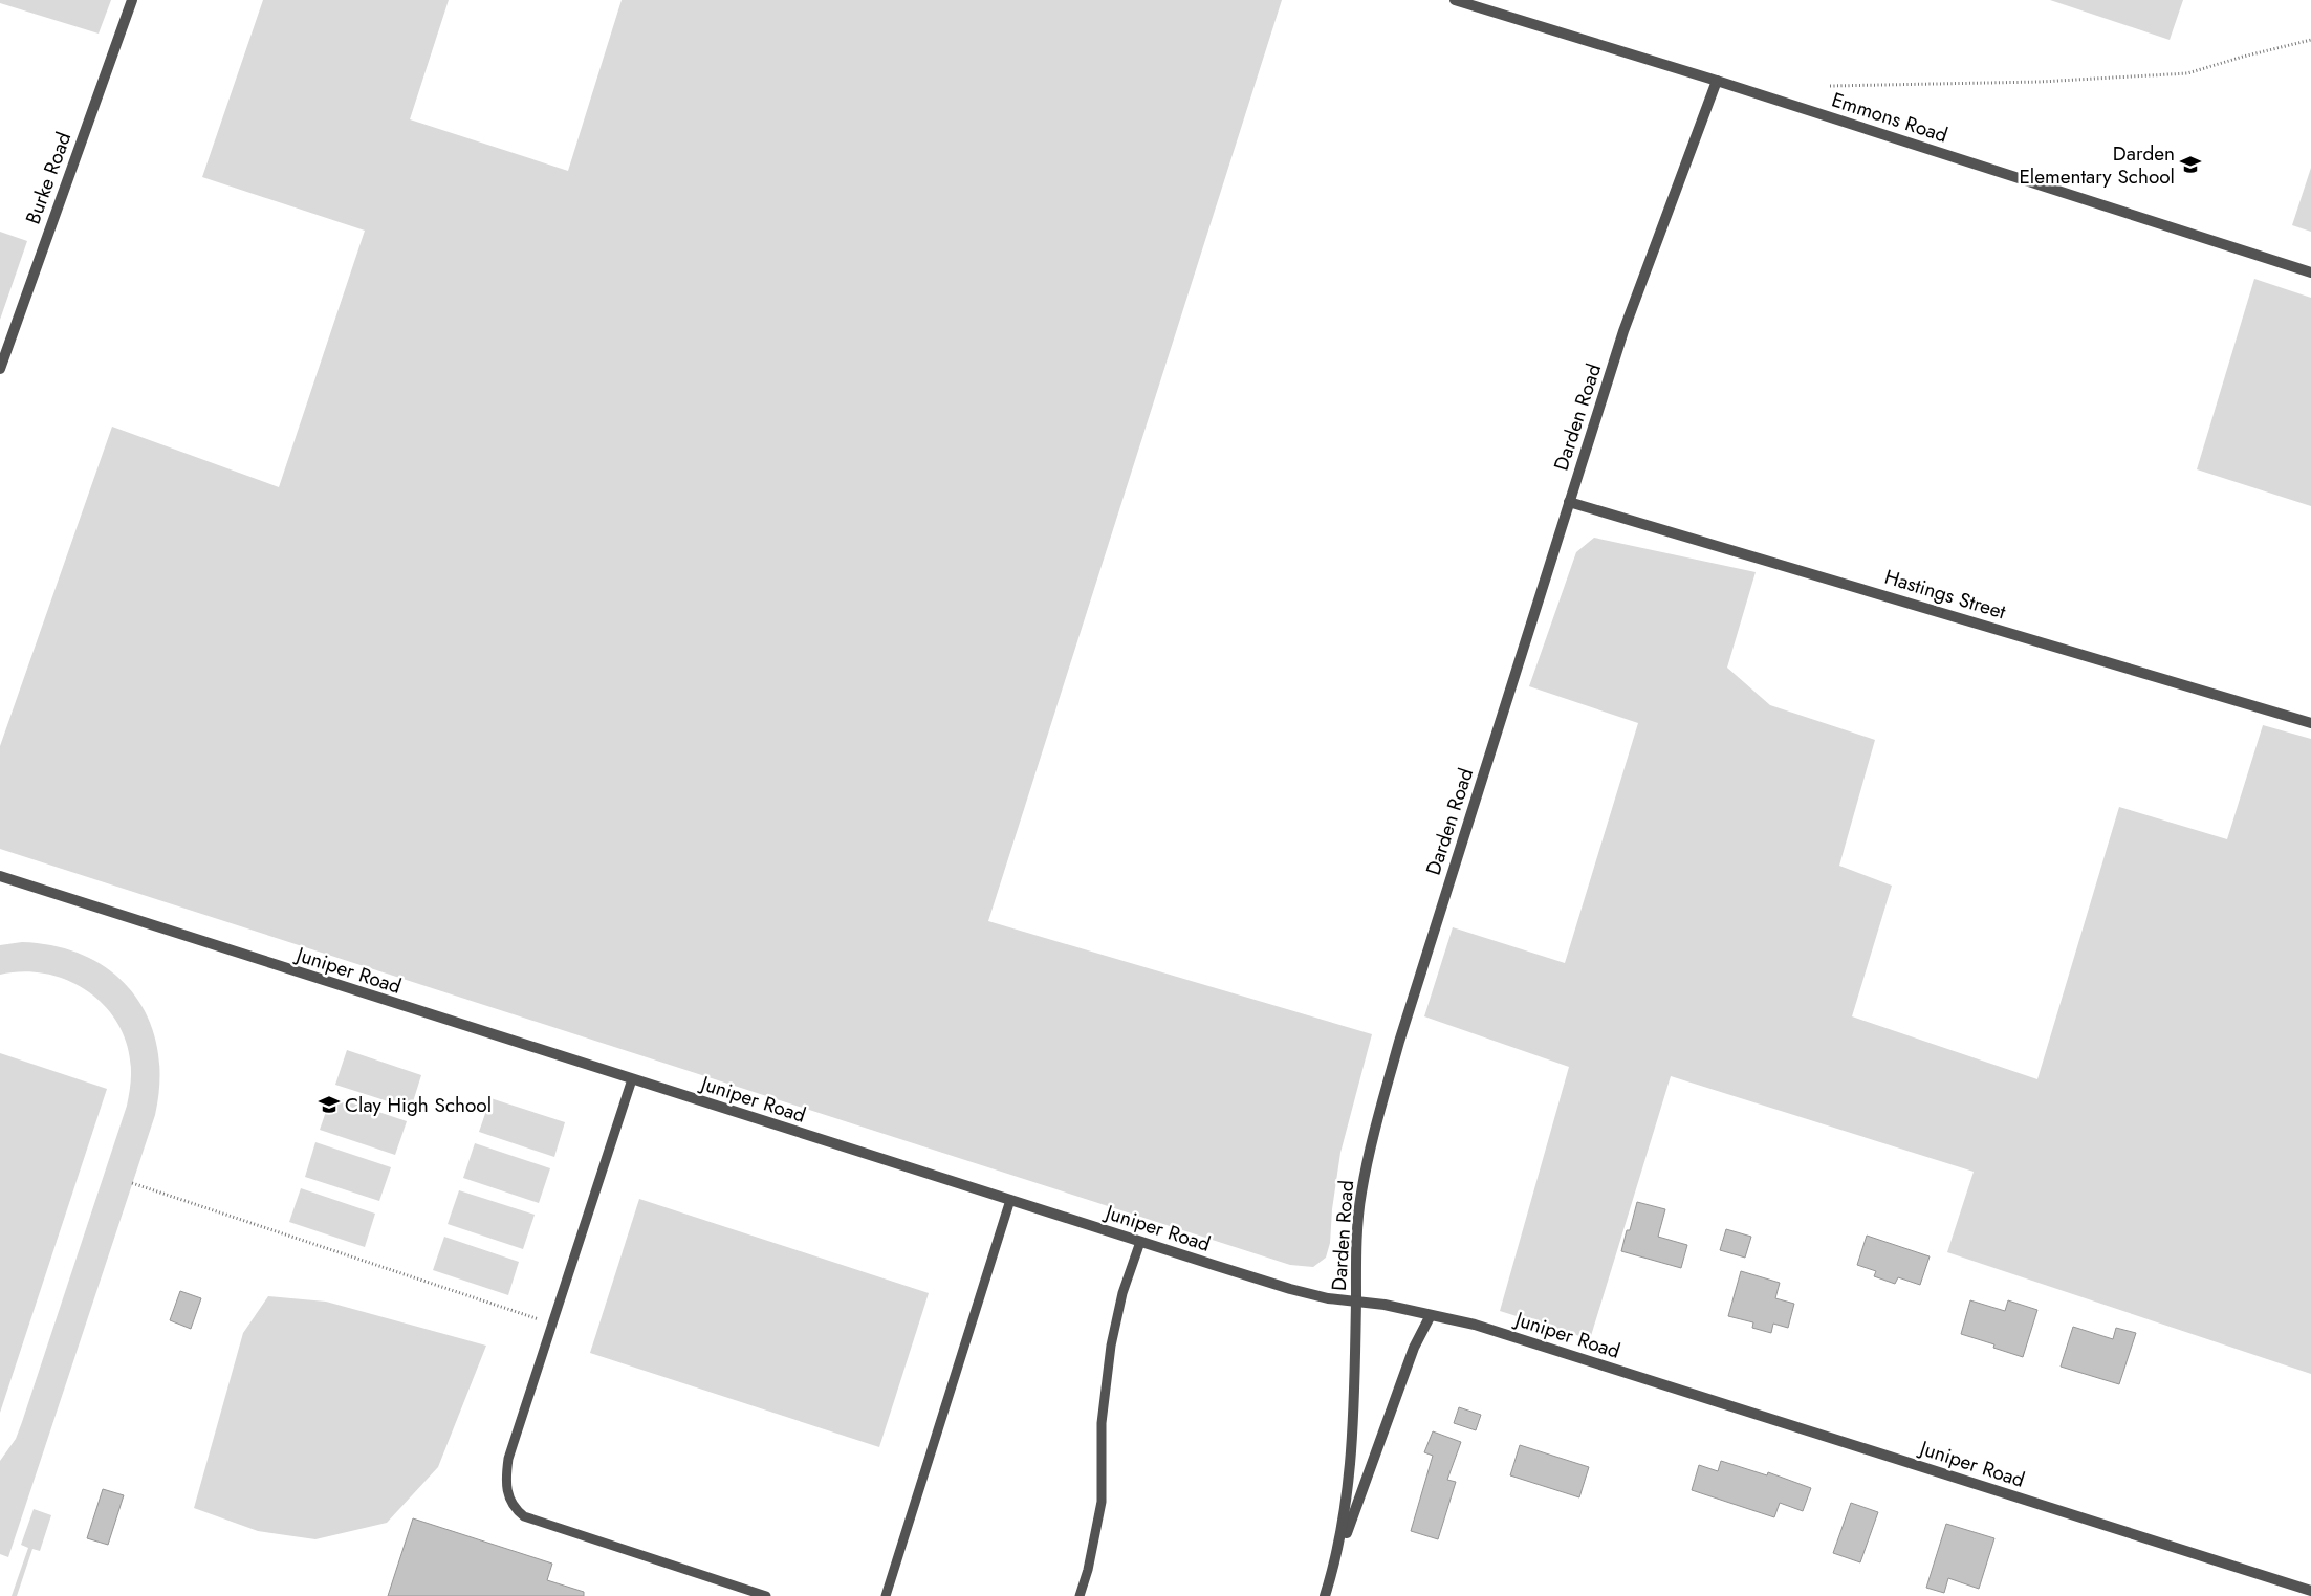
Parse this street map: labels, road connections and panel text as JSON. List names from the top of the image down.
{
  "streets": {
    "street": [
      "Emmons Road",
      "Burke Road",
      "Darden Road",
      "Hastings Street",
      "Juniper Road"
    ]
  },
  "crossings": [
    ["Emmons Road", "Darden Road"],
    ["Darden Road", "Hastings Street"],
    ["Darden Road", "Juniper Road"]
  ],
  "places": {
    "school or university": ["Darden Elementary School", "Clay High School"]
  }
}
